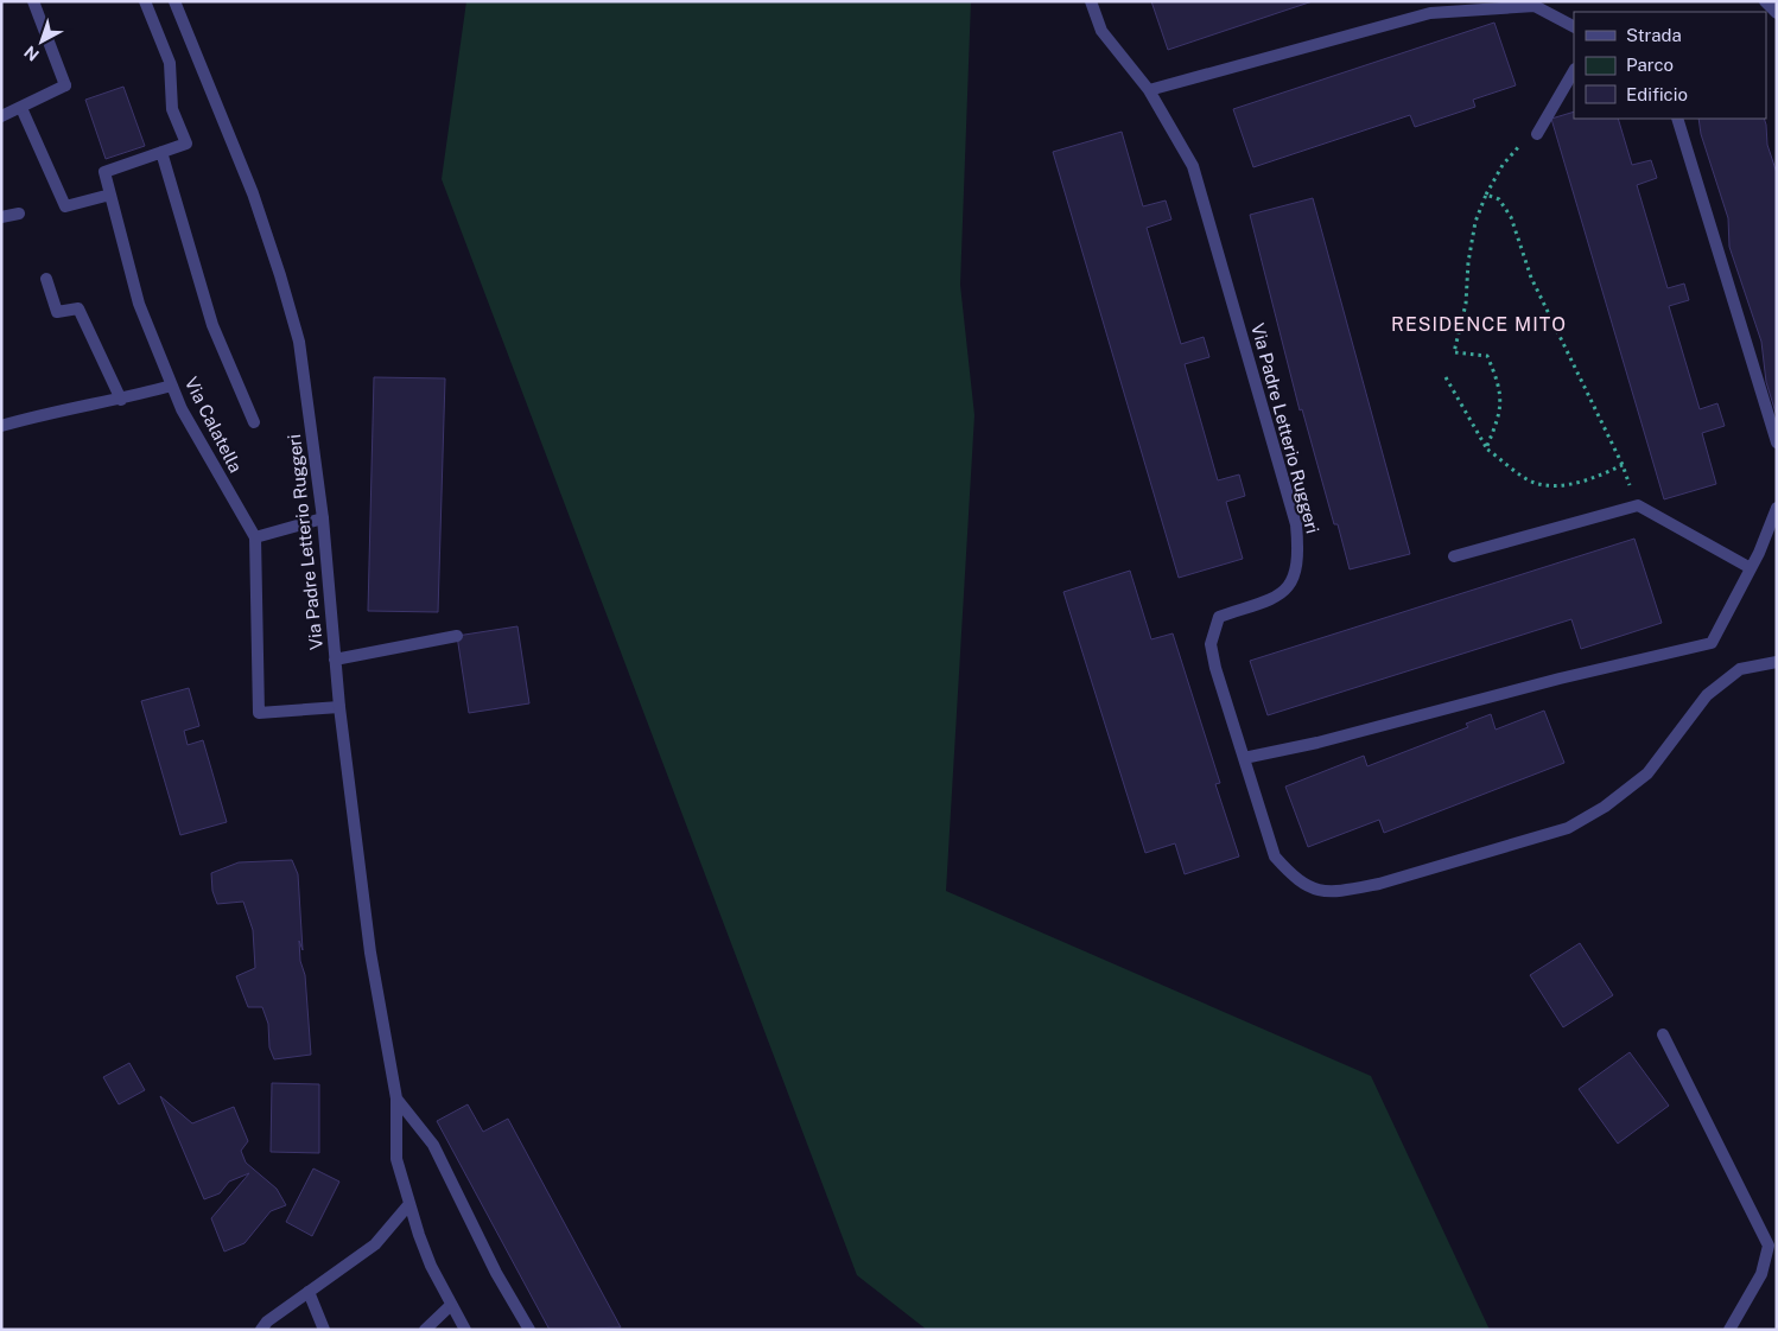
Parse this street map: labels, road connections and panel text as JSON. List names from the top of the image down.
{
  "streets": {
    "street": ["Via Calatella", "Via Padre Letterio Ruggeri"]
  },
  "crossings": [
    ["Via Calatella", "Via Padre Letterio Ruggeri"]
  ],
  "districts": ["RESIDENCE MITO"],
  "legend": ["Strada", "Parco", "Edificio"],
  "north": "bottom left"
}
